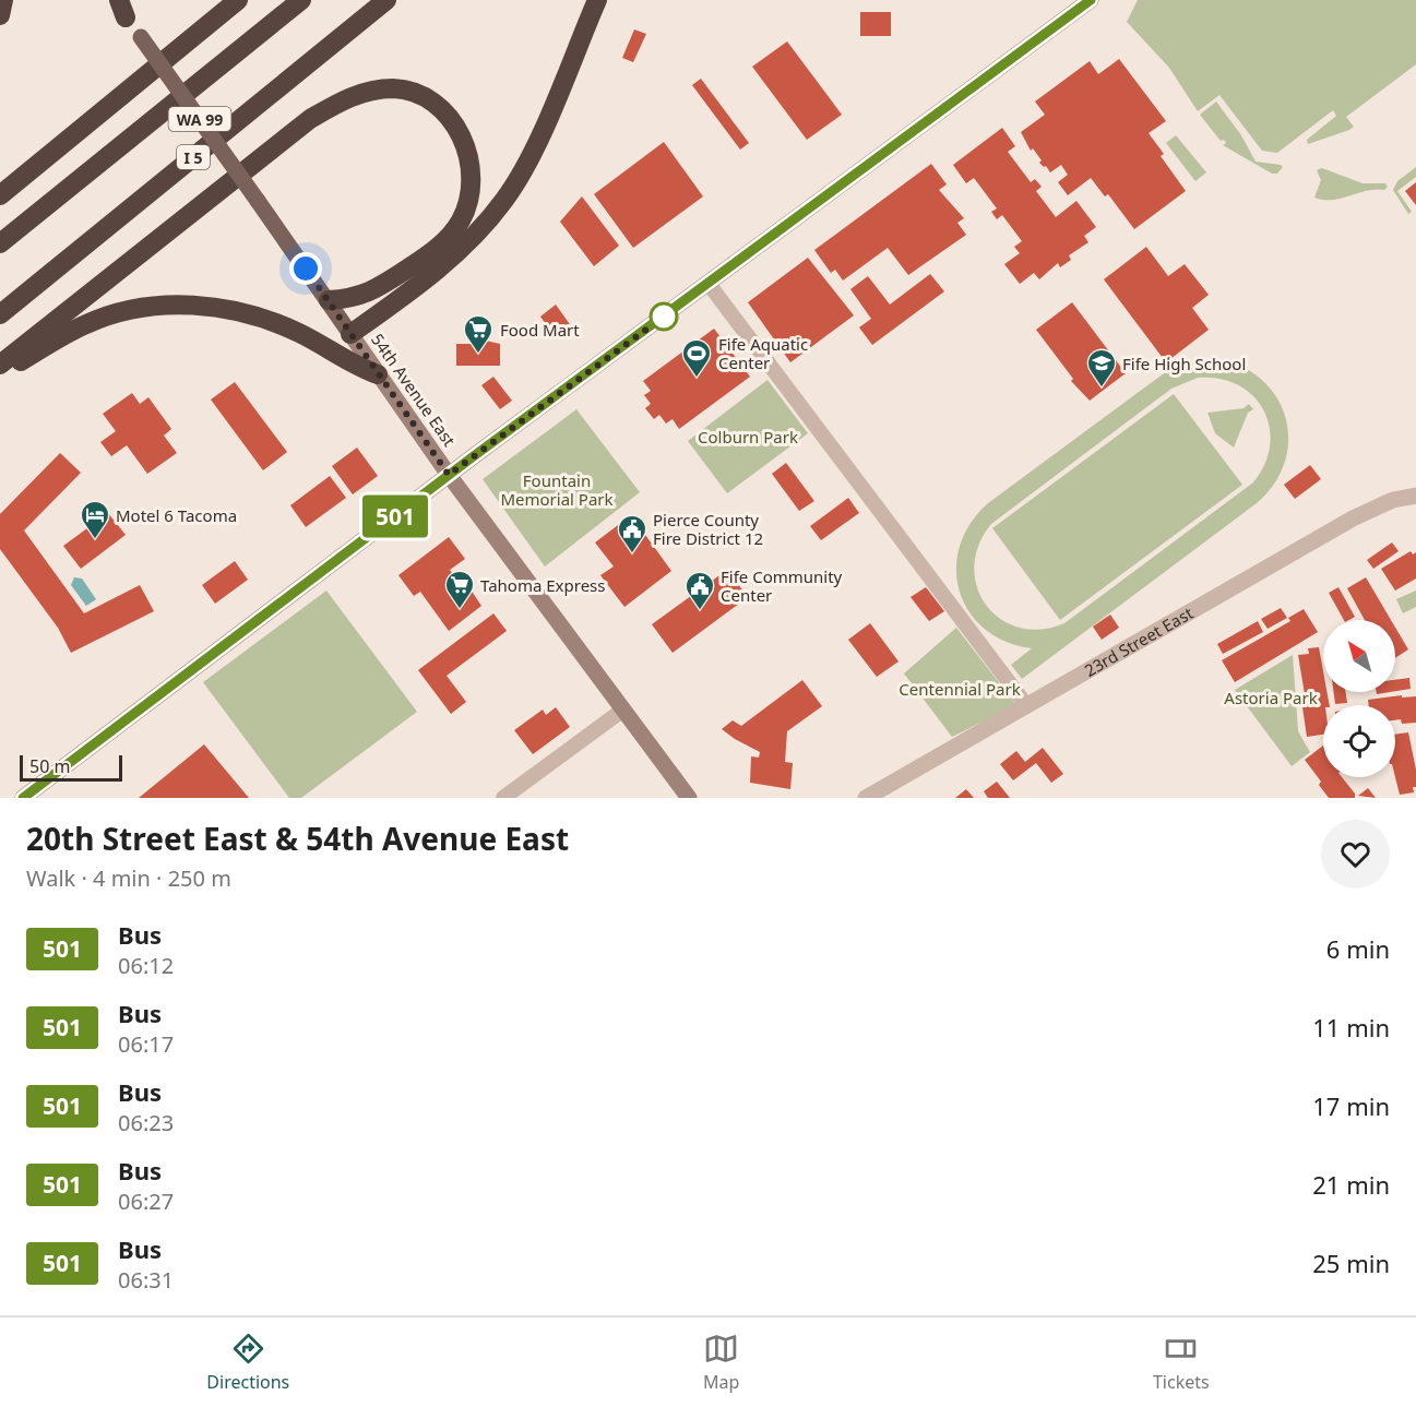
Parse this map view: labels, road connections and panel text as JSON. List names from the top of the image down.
{
  "streets": {
    "highway": ["I 5"],
    "main road": ["WA 99", "54th Avenue East"],
    "street": ["23rd Street East"]
  },
  "parks": [
    "Colburn Park",
    "Fountain Memorial Park",
    "Centennial Park",
    "Astoria Park"
  ],
  "places": {
    "supermarket": ["Food Mart", "Tahoma Express"],
    "sports": ["Fife Aquatic Center"],
    "school or university": ["Fife High School"],
    "hotel": ["Motel 6 Tacoma"],
    "public building": ["Pierce County Fire District 12", "Fife Community Center"]
  },
  "lines": ["bus line 501"],
  "scale_bar": "50 m",
  "north": "top left",
  "page": {
    "on_map": "501",
    "scale": "50 m",
    "heading": ["20th Street East & 54th Avenue East", "Walk · 4 min · 250 m"],
    "list": [
      {
        "mark": "501",
        "name": "Bus",
        "note": "06:12",
        "value": "6 min"
      },
      {
        "mark": "501",
        "name": "Bus",
        "note": "06:17",
        "value": "11 min"
      },
      {
        "mark": "501",
        "name": "Bus",
        "note": "06:23",
        "value": "17 min"
      },
      {
        "mark": "501",
        "name": "Bus",
        "note": "06:27",
        "value": "21 min"
      },
      {
        "mark": "501",
        "name": "Bus",
        "note": "06:31",
        "value": "25 min"
      }
    ],
    "tabs": ["Directions", "Map", "Tickets"]
  }
}
